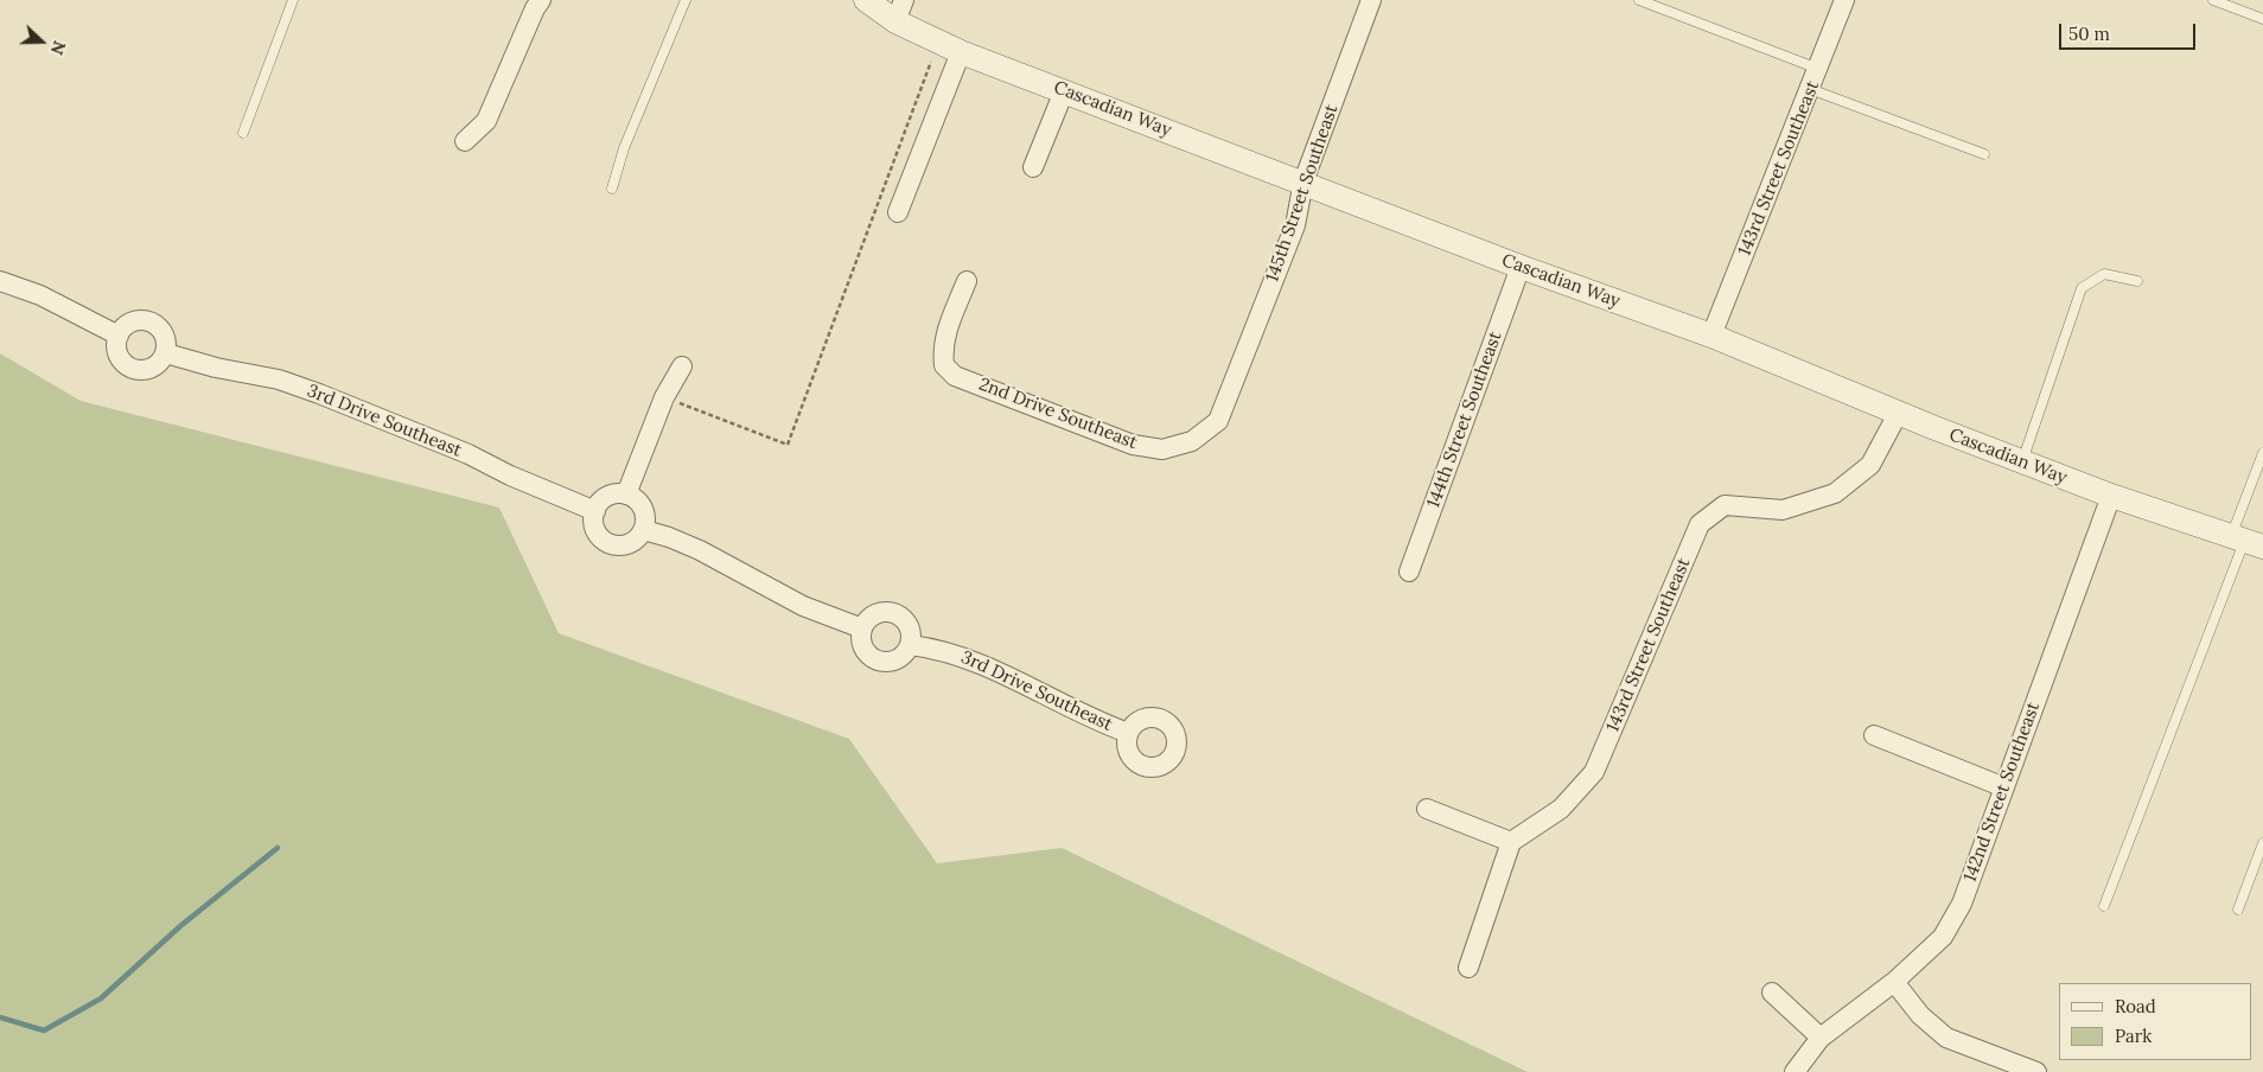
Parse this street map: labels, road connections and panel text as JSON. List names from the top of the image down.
{
  "streets": {
    "street": [
      "Cascadian Way",
      "143rd Street Southeast",
      "145th Street Southeast",
      "2nd Drive Southeast",
      "144th Street Southeast",
      "3rd Drive Southeast",
      "142nd Street Southeast"
    ]
  },
  "crossings": [
    ["Cascadian Way", "143rd Street Southeast"],
    ["Cascadian Way", "145th Street Southeast"],
    ["Cascadian Way", "144th Street Southeast"],
    ["Cascadian Way", "142nd Street Southeast"],
    ["145th Street Southeast", "2nd Drive Southeast"]
  ],
  "legend": ["Road", "Park"],
  "scale_bar": "50 m",
  "north": "right"
}
